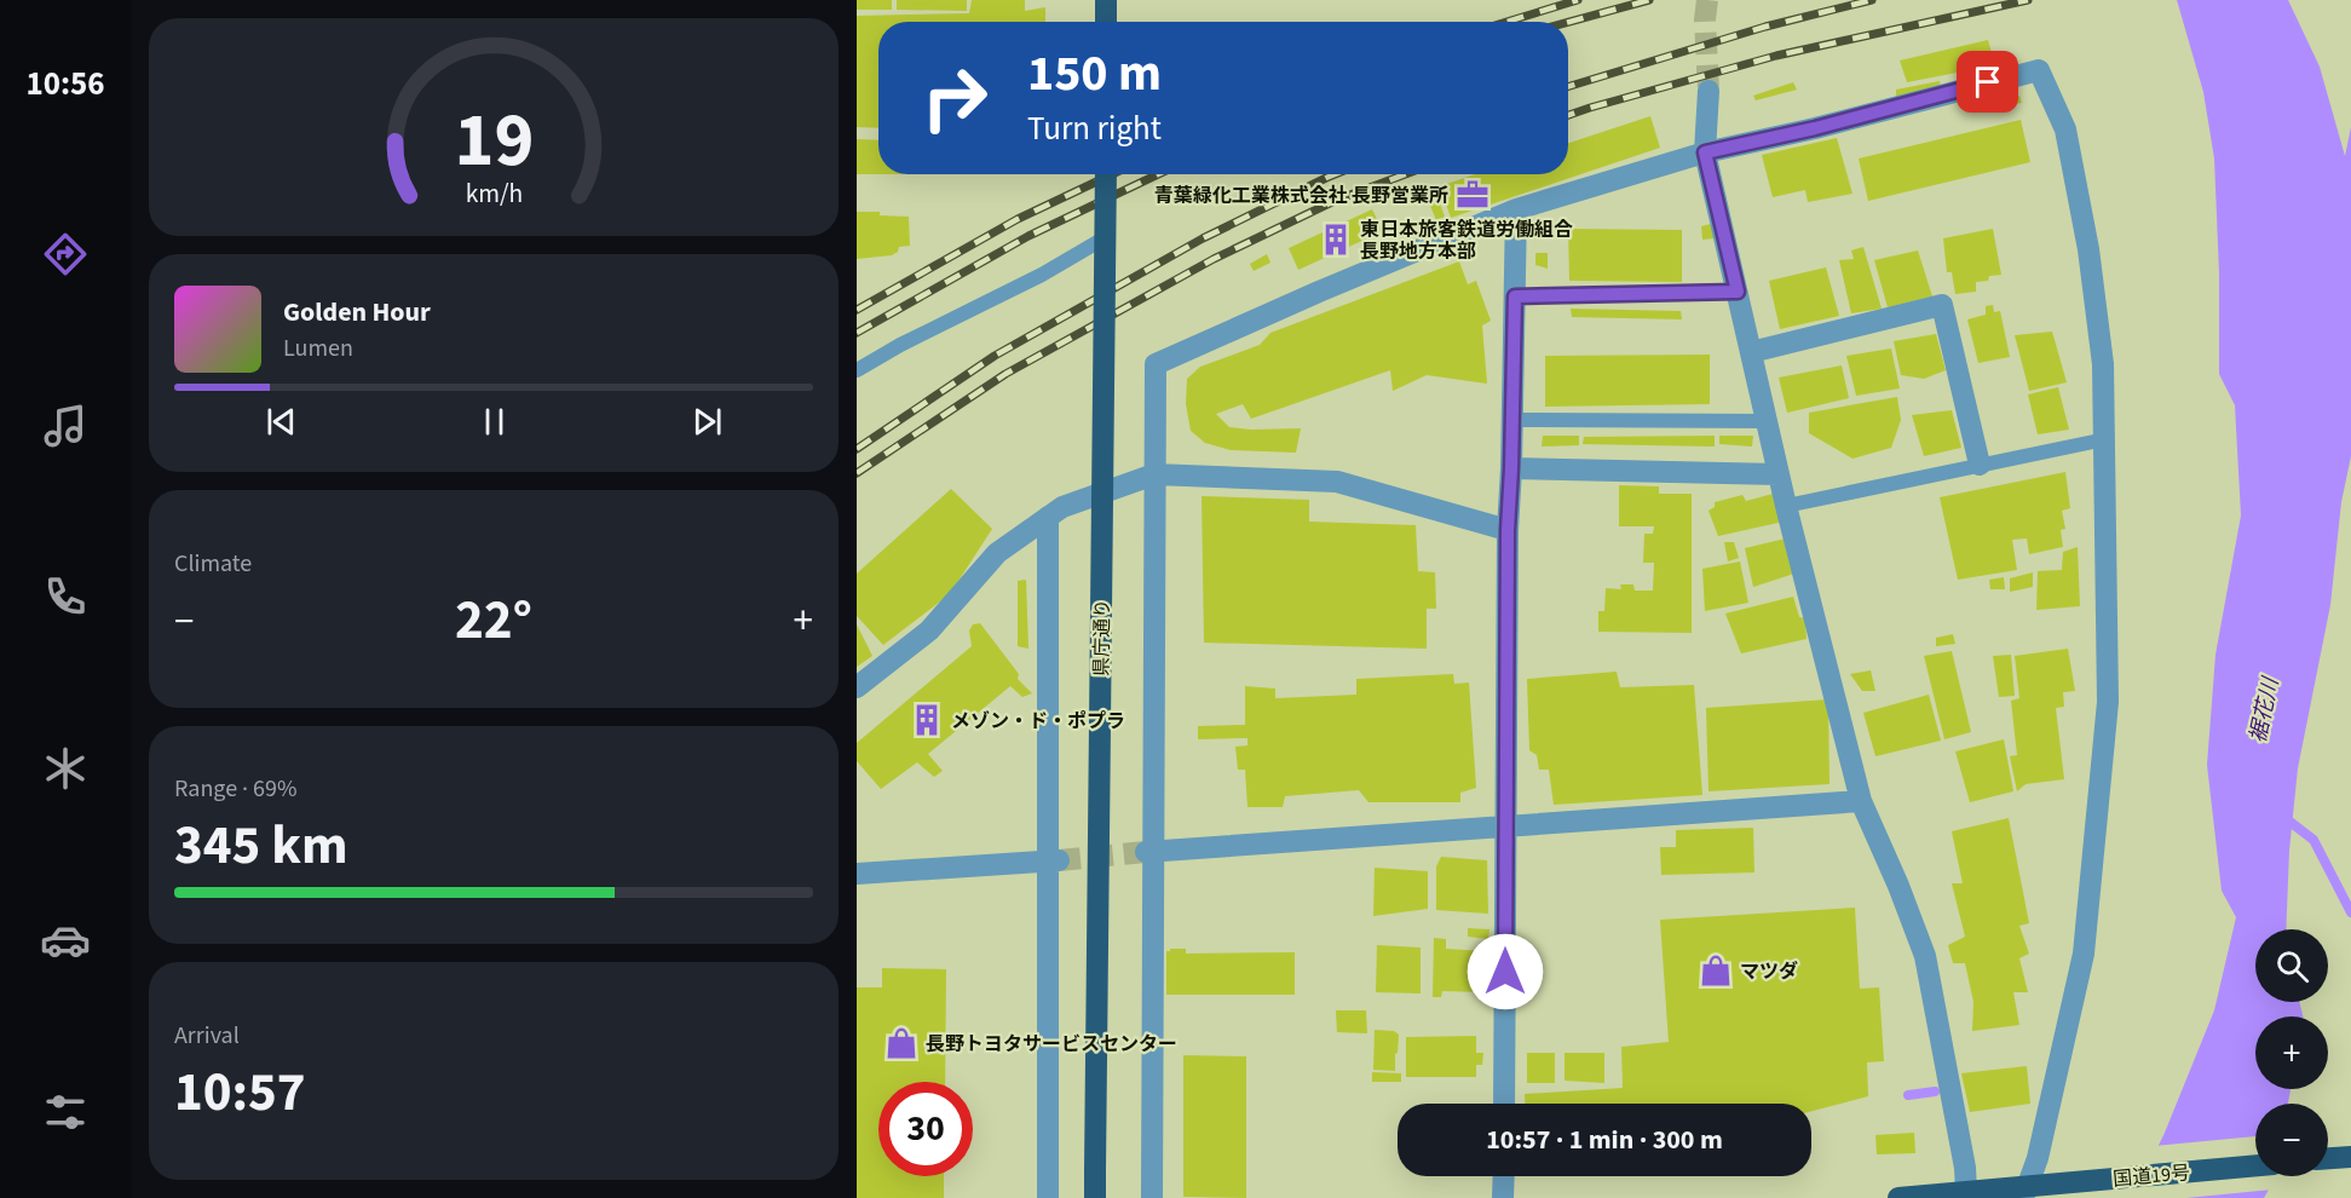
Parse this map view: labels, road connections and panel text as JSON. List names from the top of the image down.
{
  "streets": {
    "highway": ["県庁通り", "国道19号"]
  },
  "water": ["裾花川"],
  "places": {
    "office": ["青葉緑化工業株式会社 長野営業所"],
    "building": ["東日本旅客鉄道労働組合 長野地方本部", "メゾン・ド・ポプラ"],
    "shop": ["マツダ", "長野トヨタサービスセンター"]
  },
  "page": {
    "tabs": "10:56",
    "turn": ["150 m", "Turn right"],
    "song": ["Golden Hour", "Lumen"],
    "tile": [
      "Climate",
      ["Range · 69%", "345 km"],
      ["Arrival", "10:57"]
    ],
    "heat": ["−", "22°", "+"],
    "map_buttons": ["+", "−"],
    "limit": "30",
    "trip": "10:57 · 1 min · 300 m",
    "gauge": ["19", "km/h"]
  }
}
